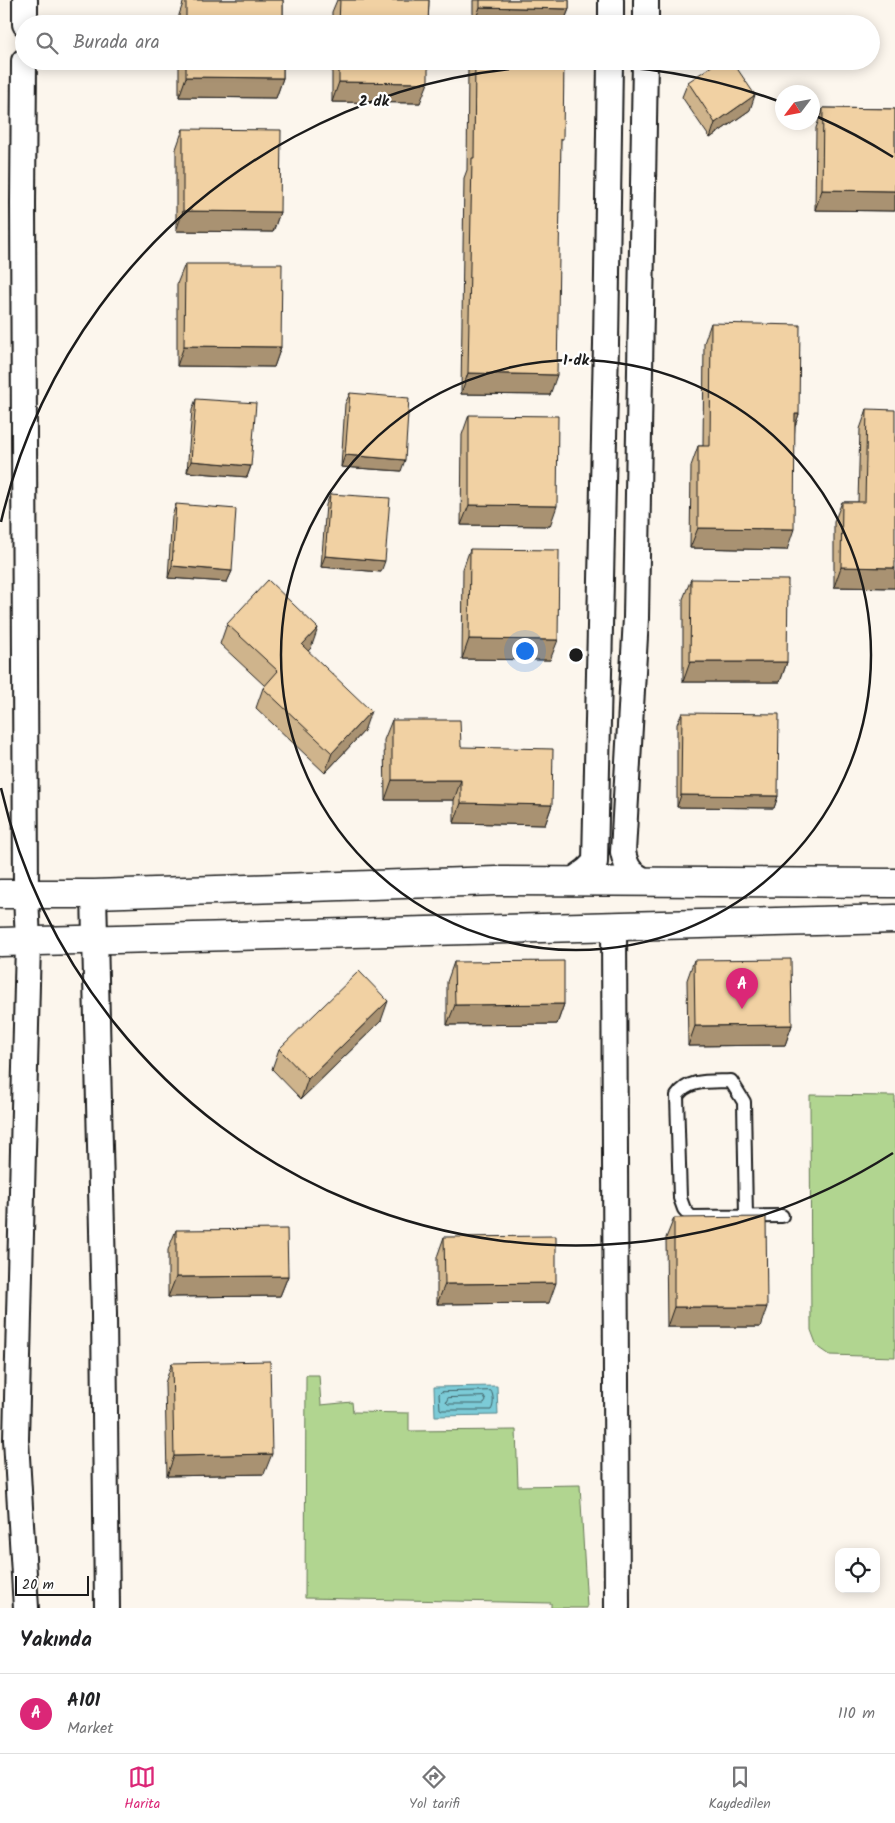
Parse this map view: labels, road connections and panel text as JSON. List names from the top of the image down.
{
  "scale_bar": "20 m",
  "north": "bottom left",
  "page": {
    "search": "Burada ara",
    "pins": "A",
    "scale": "20 m",
    "heading": "Yakında",
    "list": [
      {
        "mark": "A",
        "name": "A101",
        "note": "Market",
        "value": "110 m"
      }
    ],
    "nav": ["Harita", "Yol tarifi", "Kaydedilen"]
  },
  "rings": ["2 dk", "1 dk"]
}
